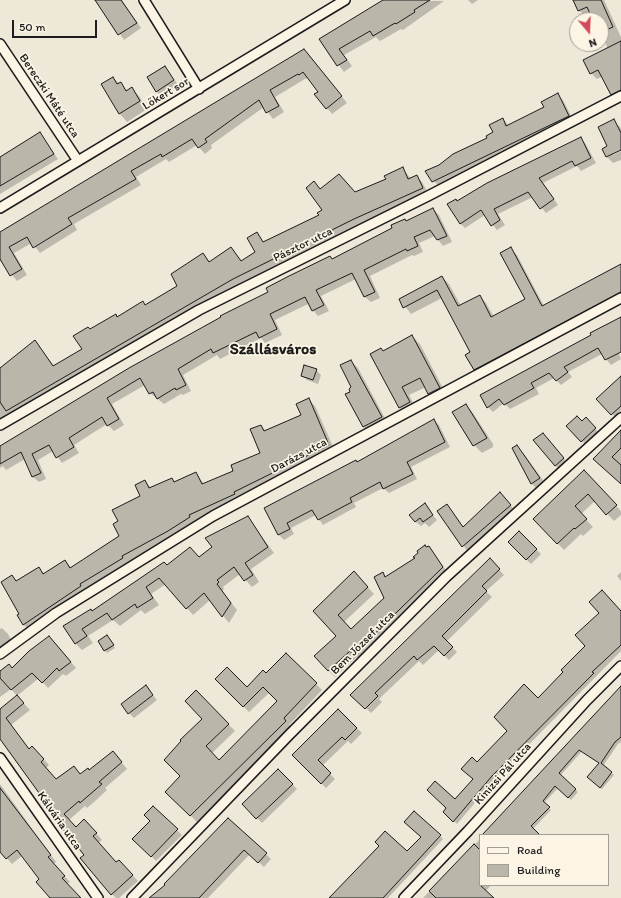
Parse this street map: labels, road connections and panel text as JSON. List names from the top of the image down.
{
  "streets": {
    "street": [
      "Lőkert sor",
      "Bereczki Máté utca",
      "Pásztor utca",
      "Darázs utca",
      "Bem József utca",
      "Kinizsi Pál utca",
      "Kálvária utca"
    ]
  },
  "crossings": [
    ["Lőkert sor", "Bereczki Máté utca"]
  ],
  "districts": ["Szállásváros"],
  "legend": ["Road", "Building"],
  "scale_bar": "50 m",
  "north": "bottom"
}
